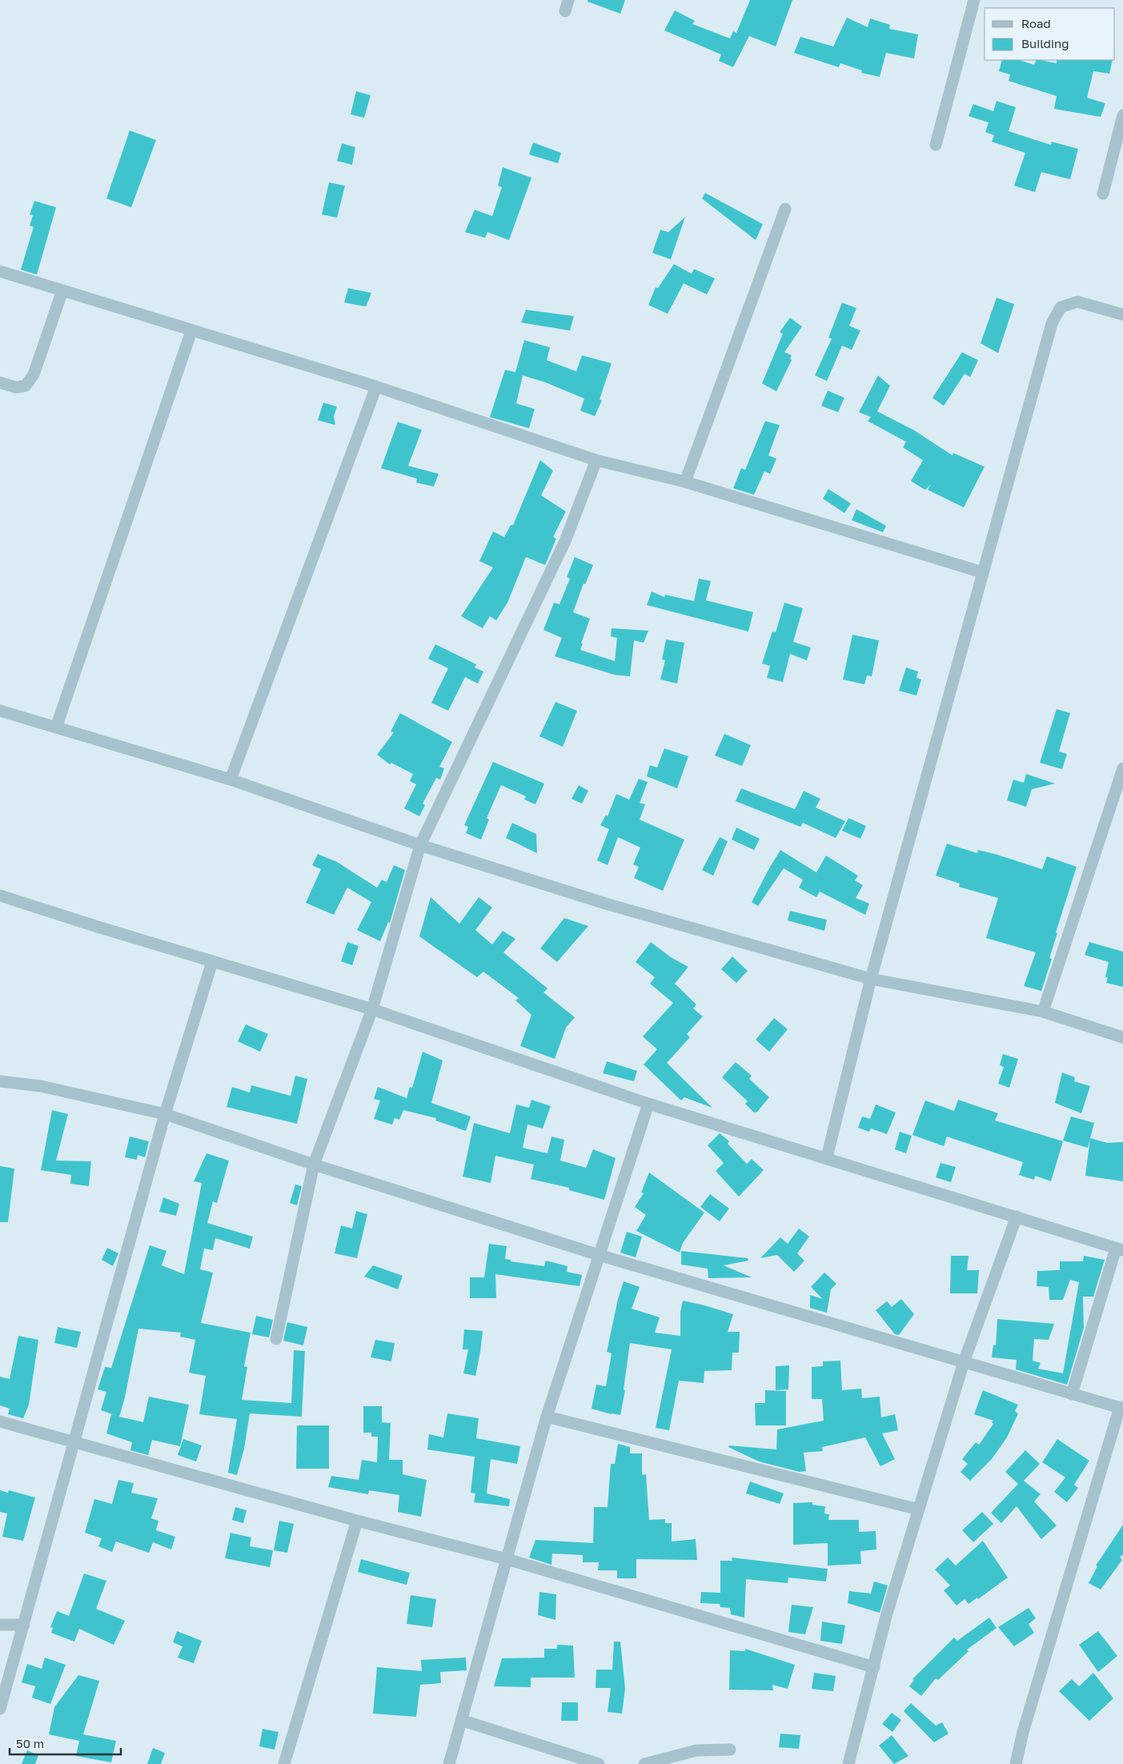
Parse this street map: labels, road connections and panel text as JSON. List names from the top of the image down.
{
  "legend": ["Road", "Building"],
  "scale_bar": "50 m"
}
